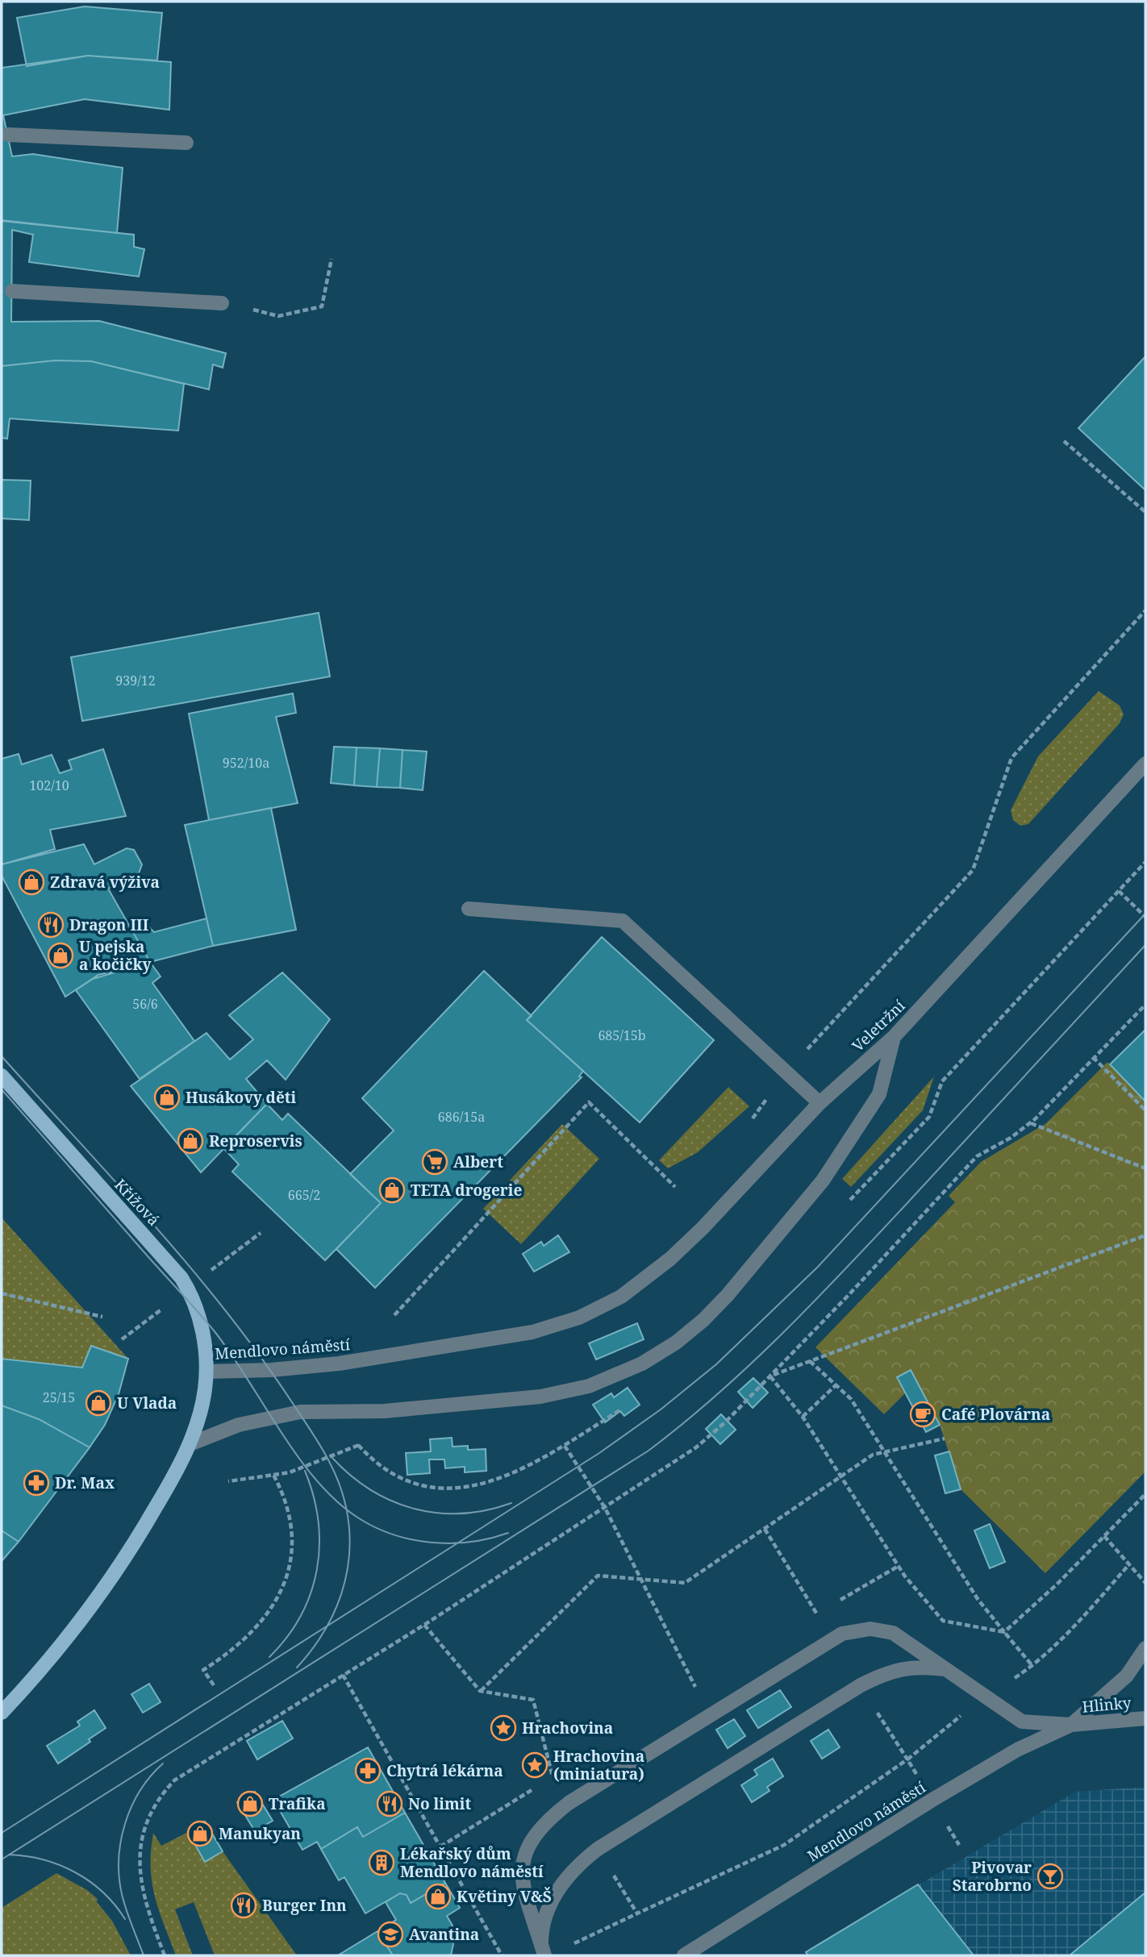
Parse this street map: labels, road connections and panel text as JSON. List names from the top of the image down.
{
  "streets": {
    "main road": ["Křížová", "Mendlovo náměstí"],
    "street": ["Veletržní", "Hlinky"]
  },
  "crossings": [
    ["Veletržní", "Mendlovo náměstí"],
    ["Křížová", "Mendlovo náměstí"],
    ["Mendlovo náměstí", "Hlinky"]
  ],
  "places": {
    "shop": [
      "Zdravá výživa",
      "U pejska a kočičky",
      "Husákovy děti",
      "Reproservis",
      "TETA drogerie",
      "U Vlada",
      "Trafika",
      "Manukyan",
      "Květiny V&Š"
    ],
    "restaurant": ["Dragon III", "No limit", "Burger Inn"],
    "supermarket": ["Albert"],
    "cafe": ["Café Plovárna"],
    "pharmacy": ["Dr. Max", "Chytrá lékárna"],
    "place": ["Hrachovina", "Hrachovina (miniatura)"],
    "building": ["Lékařský dům Mendlovo náměstí"],
    "bar": ["Pivovar Starobrno"],
    "school or university": ["Avantina"]
  },
  "house_numbers": [
    "939/12",
    "952/10a",
    "102/10",
    "56/6",
    "685/15b",
    "686/15a",
    "665/2",
    "25/15"
  ]
}
